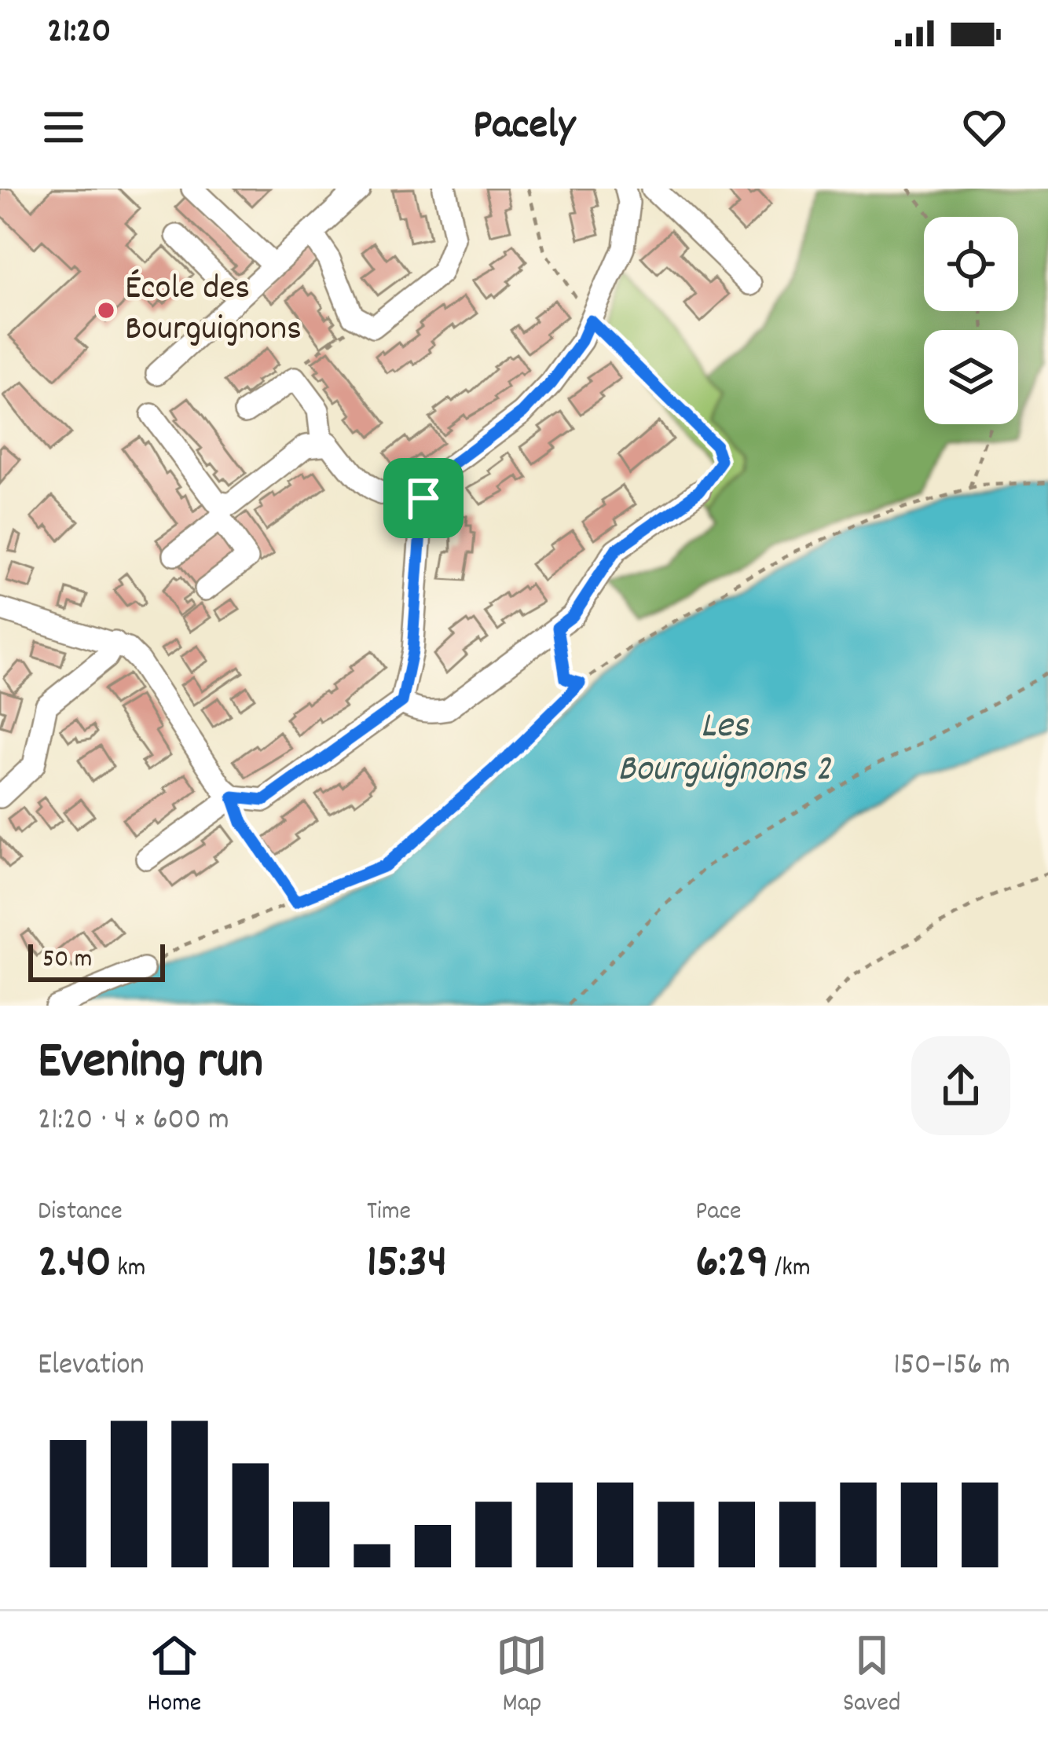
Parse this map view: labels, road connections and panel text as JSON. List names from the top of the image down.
{
  "water": ["Les Bourguignons 2"],
  "places": ["École des Bourguignons"],
  "scale_bar": "50 m",
  "page": {
    "status": "21:20",
    "header": "Pacely",
    "scale": "50 m",
    "heading": ["Evening run", "21:20 · 4 × 600 m"],
    "stats": [
      ["Distance", "2.40 km"],
      ["Time", "15:34"],
      ["Pace", "6:29 /km"]
    ],
    "chart": ["Elevation", "150–156 m"],
    "tabs": ["Home", "Map", "Saved"]
  }
}
